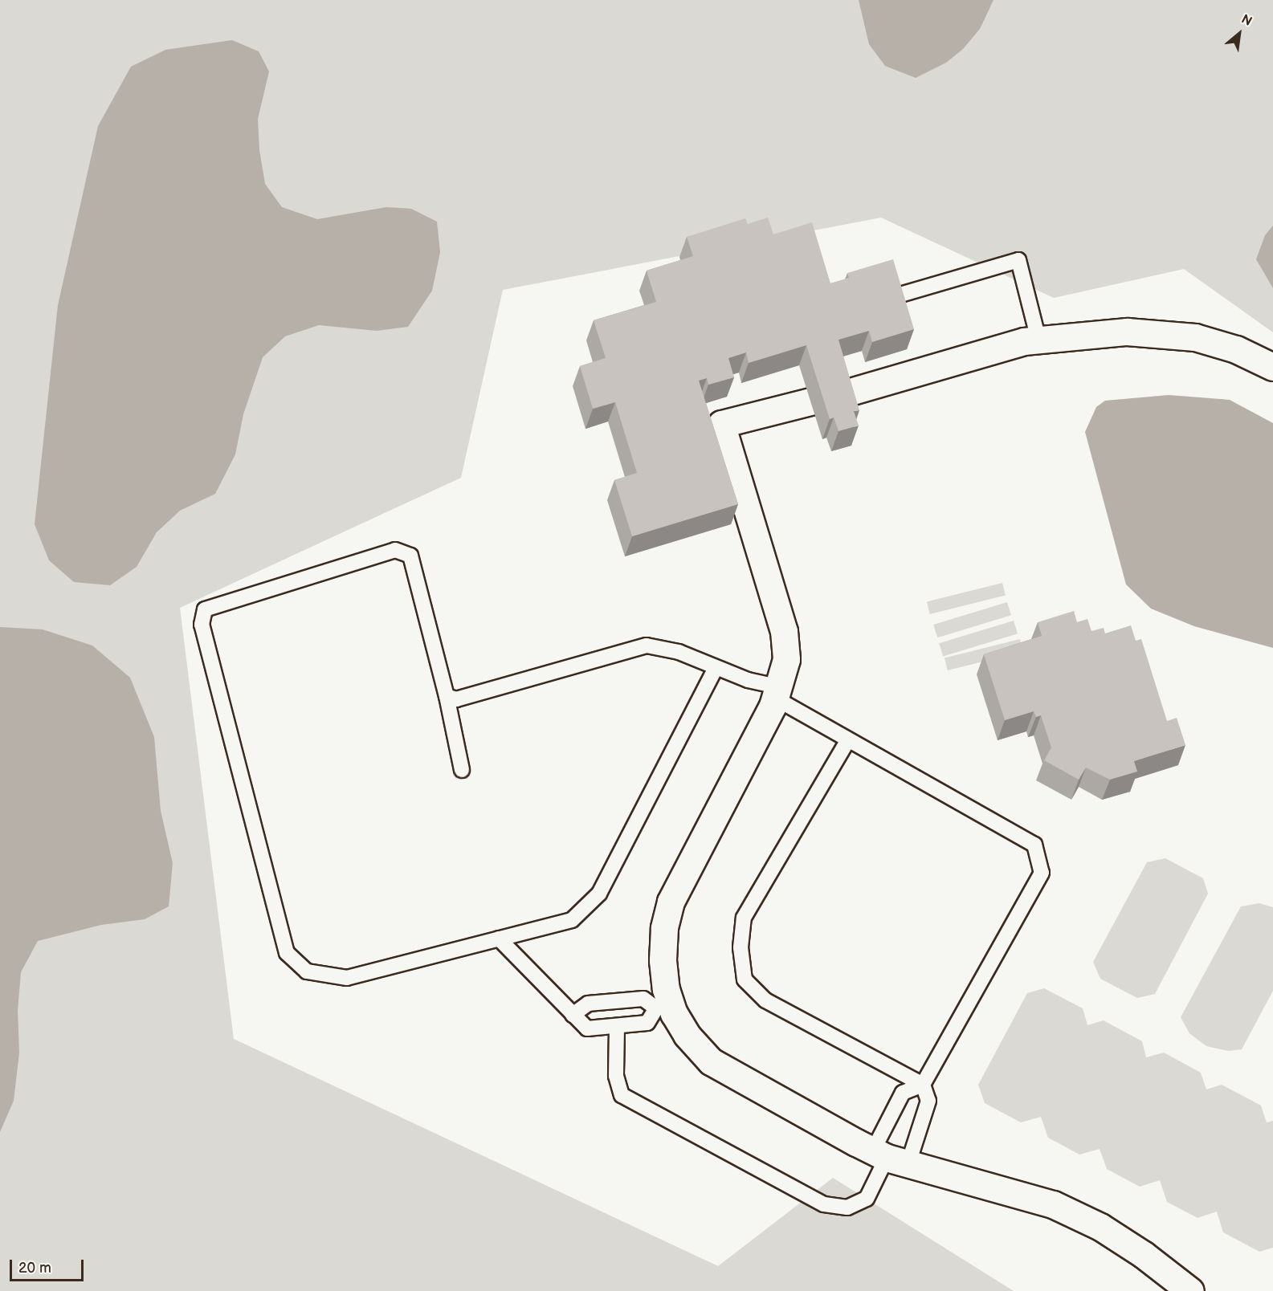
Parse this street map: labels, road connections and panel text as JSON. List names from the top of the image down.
{
  "scale_bar": "20 m",
  "north": "top right"
}
